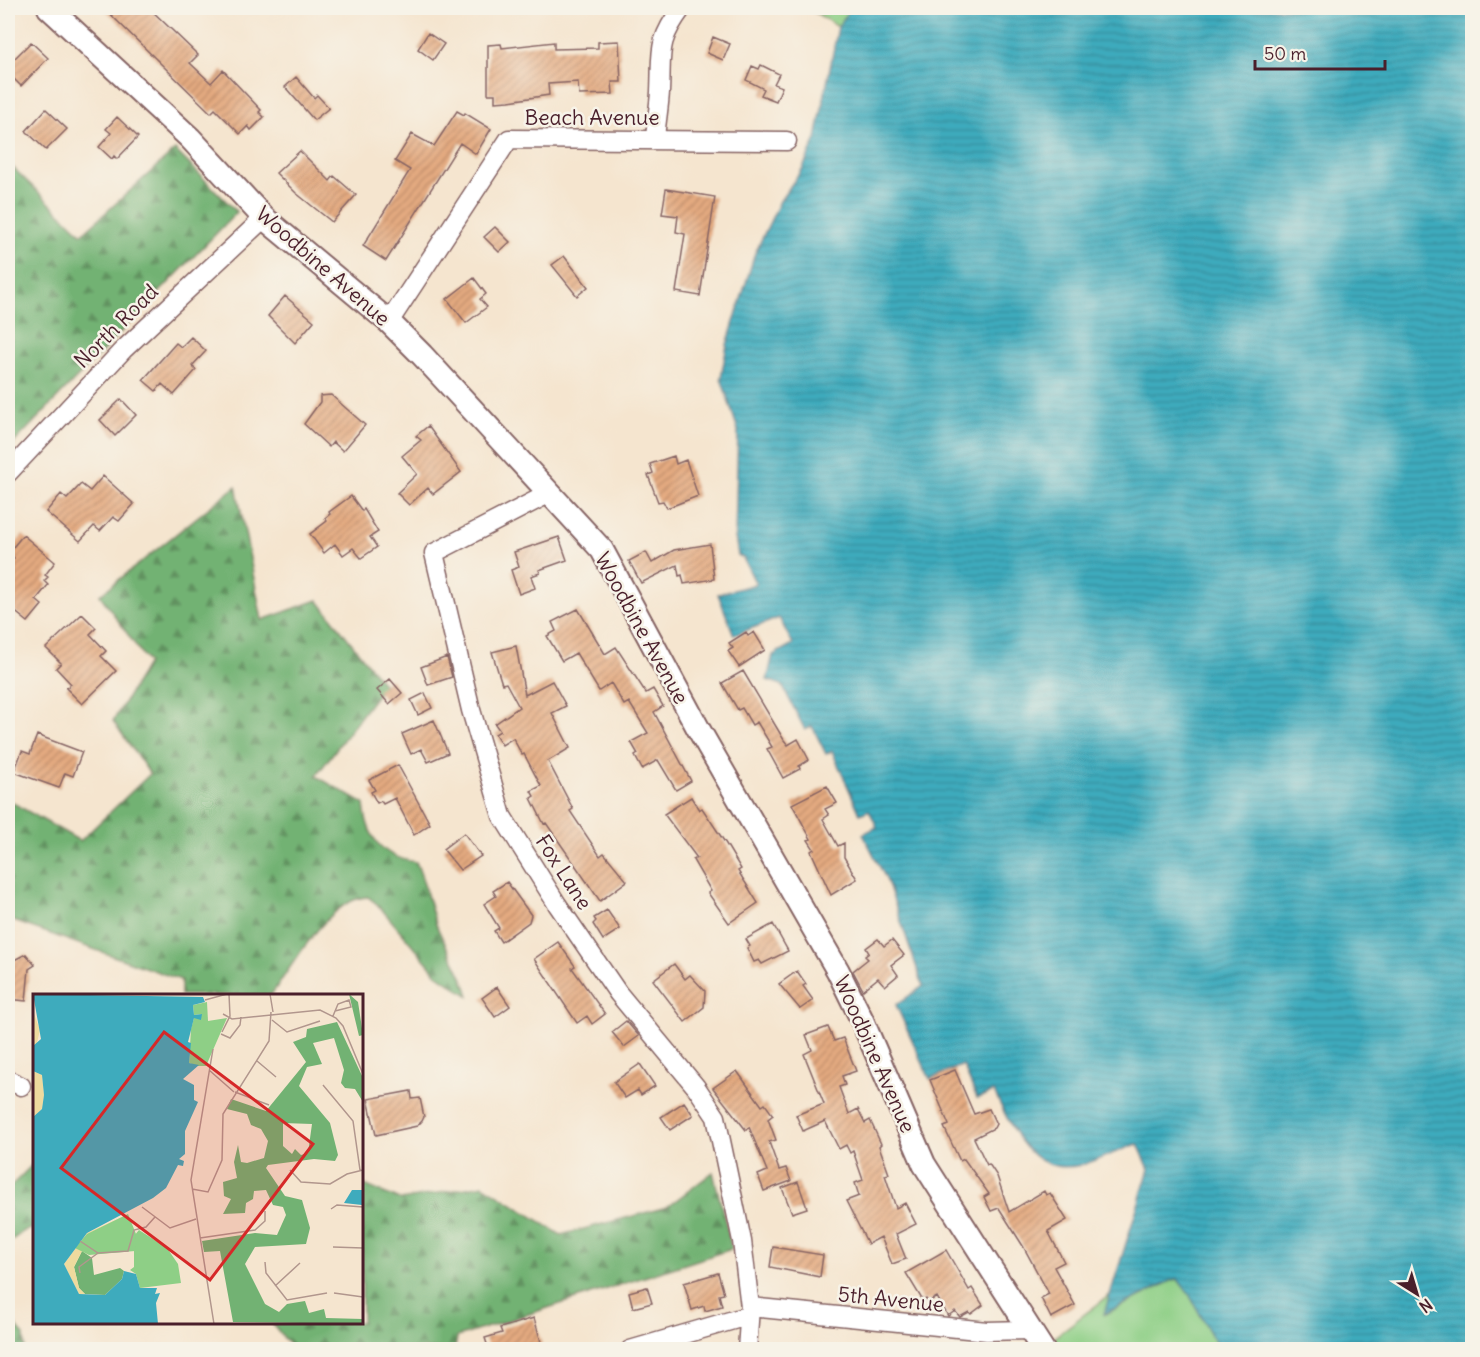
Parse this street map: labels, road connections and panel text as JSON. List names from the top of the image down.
{
  "streets": {
    "main road": ["Woodbine Avenue"],
    "street": [
      "Beach Avenue",
      "North Road",
      "Fox Lane",
      "5th Avenue"
    ]
  },
  "crossings": [
    ["Beach Avenue", "Woodbine Avenue"],
    ["Woodbine Avenue", "North Road"],
    ["Woodbine Avenue", "Fox Lane"],
    ["Woodbine Avenue", "5th Avenue"],
    ["Fox Lane", "5th Avenue"]
  ],
  "scale_bar": "50 m",
  "north": "bottom right"
}
